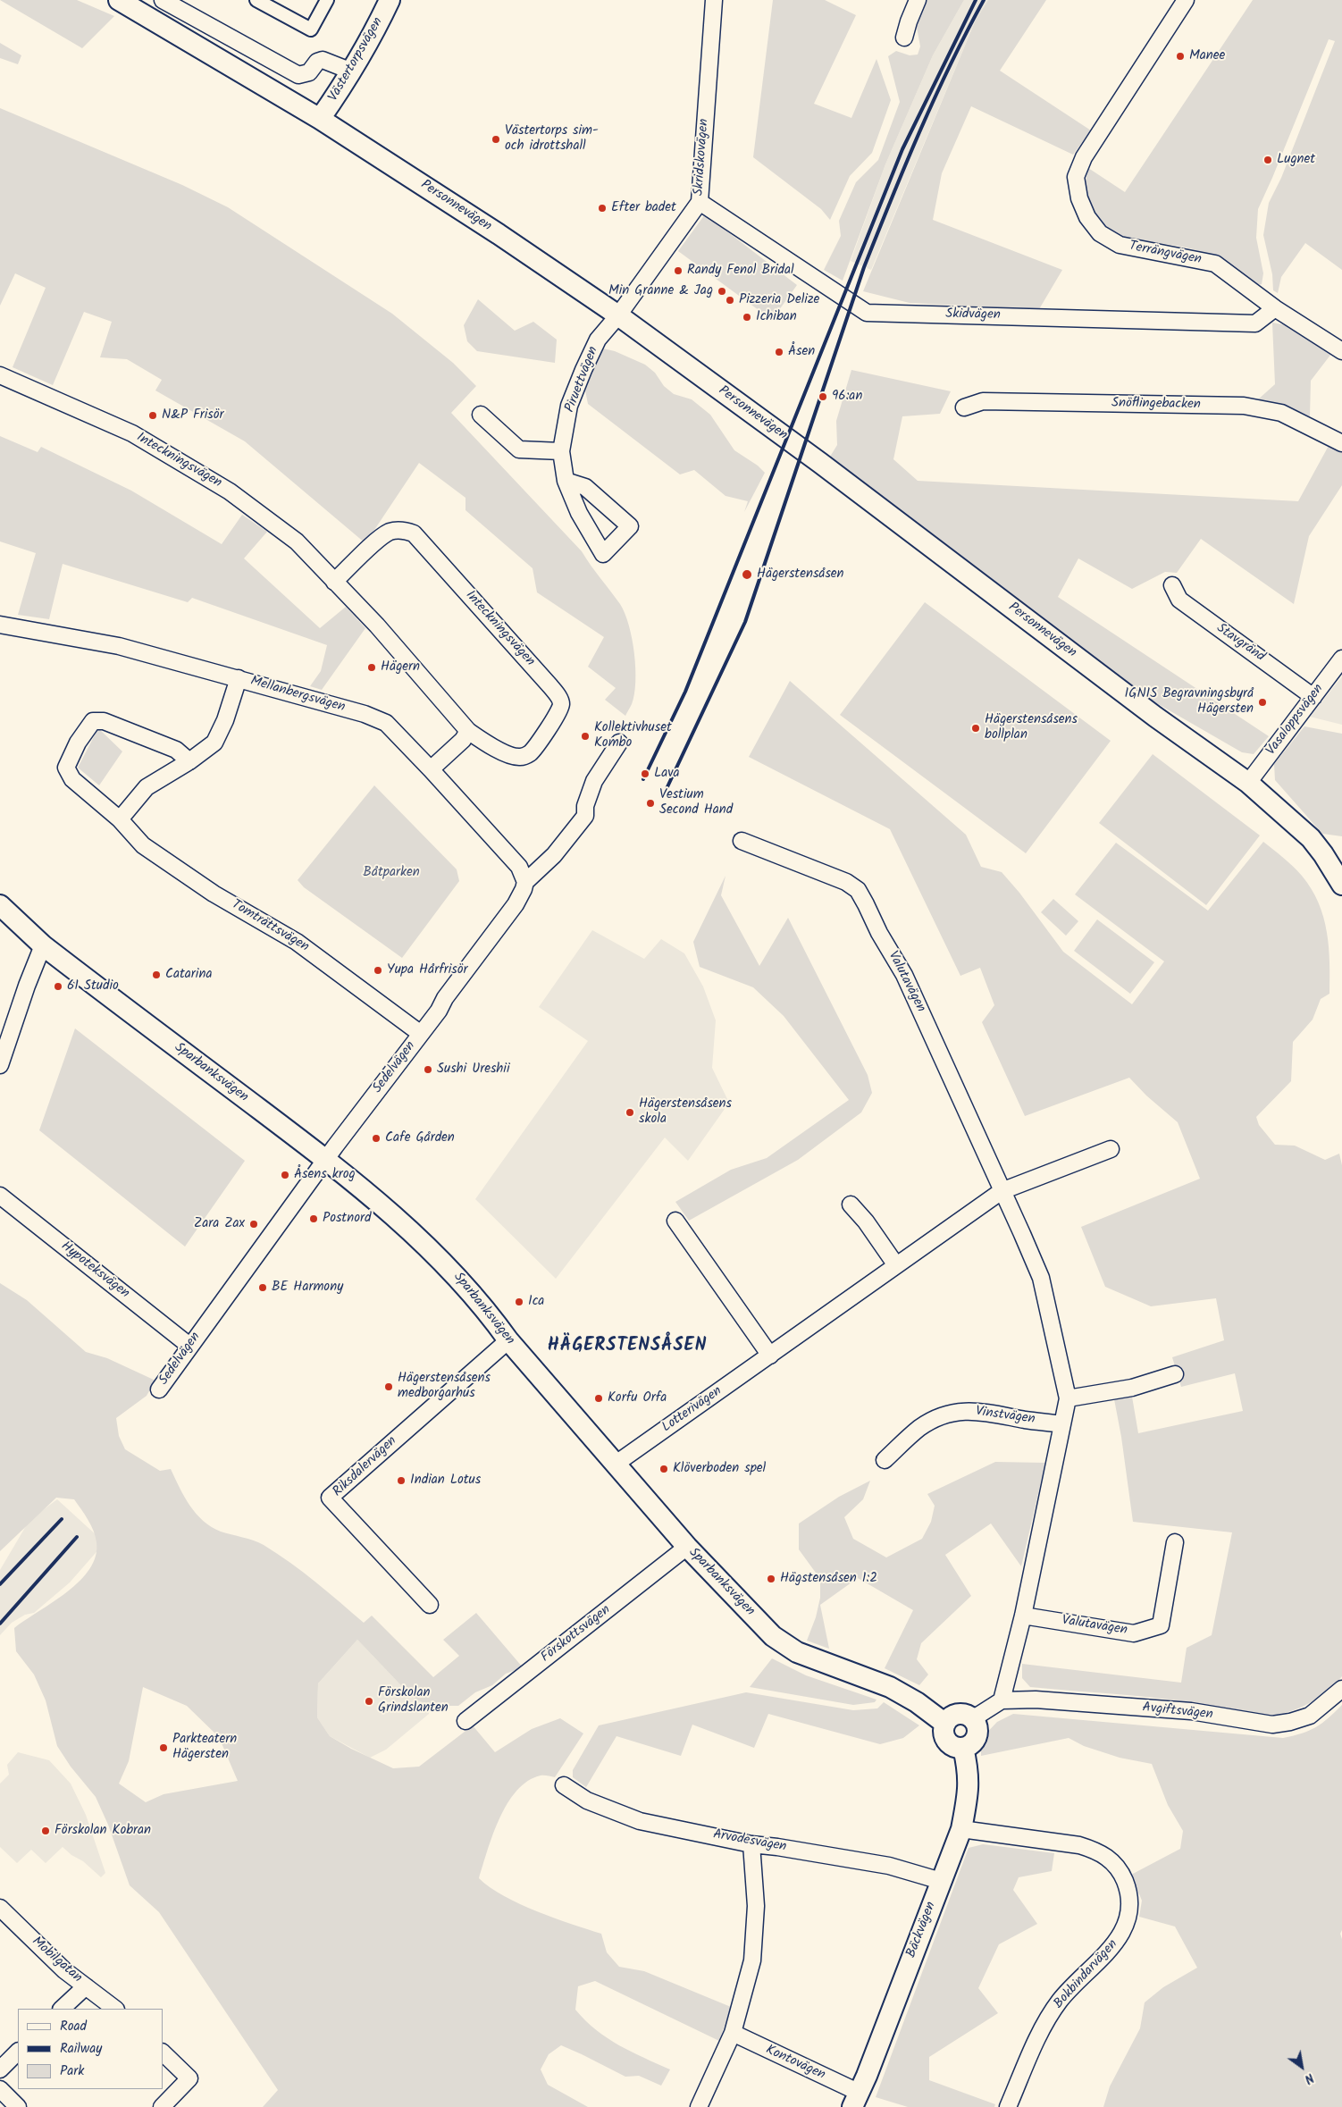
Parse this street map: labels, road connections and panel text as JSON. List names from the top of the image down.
{
  "streets": {
    "street": [
      "Västertorpsvägen",
      "Skridskovägen",
      "Personnevägen",
      "Terrängvägen",
      "Skidvägen",
      "Piruettvägen",
      "Snöflingebacken",
      "Inteckningsvägen",
      "Stavgränd",
      "Mellanbergsvägen",
      "Vasaloppsvägen",
      "Tomträttsvägen",
      "Valutavägen",
      "Sedelvägen",
      "Sparbanksvägen",
      "Hypoteksvägen",
      "Lotterivägen",
      "Vinstvägen",
      "Riksdalervägen",
      "Förskottsvägen",
      "Avgiftsvägen",
      "Arvodesvägen",
      "Bäckvägen",
      "Mobilgatan",
      "Bokbindarvägen",
      "Kontovägen"
    ]
  },
  "crossings": [
    ["Västertorpsvägen", "Personnevägen"],
    ["Skridskovägen", "Personnevägen"],
    ["Skridskovägen", "Skidvägen"],
    ["Skridskovägen", "Piruettvägen"],
    ["Personnevägen", "Piruettvägen"],
    ["Personnevägen", "Vasaloppsvägen"],
    ["Terrängvägen", "Skidvägen"],
    ["Stavgränd", "Vasaloppsvägen"],
    ["Mellanbergsvägen", "Sedelvägen"],
    ["Tomträttsvägen", "Sedelvägen"],
    ["Valutavägen", "Lotterivägen"],
    ["Valutavägen", "Vinstvägen"],
    ["Valutavägen", "Avgiftsvägen"],
    ["Sedelvägen", "Sparbanksvägen"],
    ["Sedelvägen", "Hypoteksvägen"],
    ["Sparbanksvägen", "Lotterivägen"],
    ["Sparbanksvägen", "Riksdalervägen"],
    ["Sparbanksvägen", "Förskottsvägen"],
    ["Sparbanksvägen", "Bäckvägen"],
    ["Arvodesvägen", "Bäckvägen"],
    ["Bäckvägen", "Bokbindarvägen"],
    ["Bäckvägen", "Kontovägen"]
  ],
  "districts": ["HÄGERSTENSÅSEN"],
  "parks": ["Båtparken"],
  "places": [
    "Manee",
    "Västertorps sim- och idrottshall",
    "Lugnet",
    "Efter badet",
    "Randy Fenol Bridal",
    "Min Granne & Jag",
    "Pizzeria Delize",
    "Ichiban",
    "Åsen",
    "96:an",
    "N&P Frisör",
    "Hägerstensåsen",
    "Hägern",
    "IGNIS Begravningsbyrå Hägersten",
    "Hägerstensåsens bollplan",
    "Kollektivhuset Kombo",
    "Lava",
    "Vestium Second Hand",
    "Yupa Hårfrisör",
    "Catarina",
    "61 Studio",
    "Sushi Ureshii",
    "Hägerstensåsens skola",
    "Cafe Gården",
    "Åsens krog",
    "Postnord",
    "Zara Zax",
    "BE Harmony",
    "Ica",
    "Hägerstensåsens medborgarhus",
    "Korfu Orfa",
    "Klöverboden spel",
    "Indian Lotus",
    "Hägstensåsen 1:2",
    "Förskolan Grindslanten",
    "Parkteatern Hägersten",
    "Förskolan Kobran"
  ],
  "legend": ["Road", "Railway", "Park"],
  "north": "bottom right"
}
